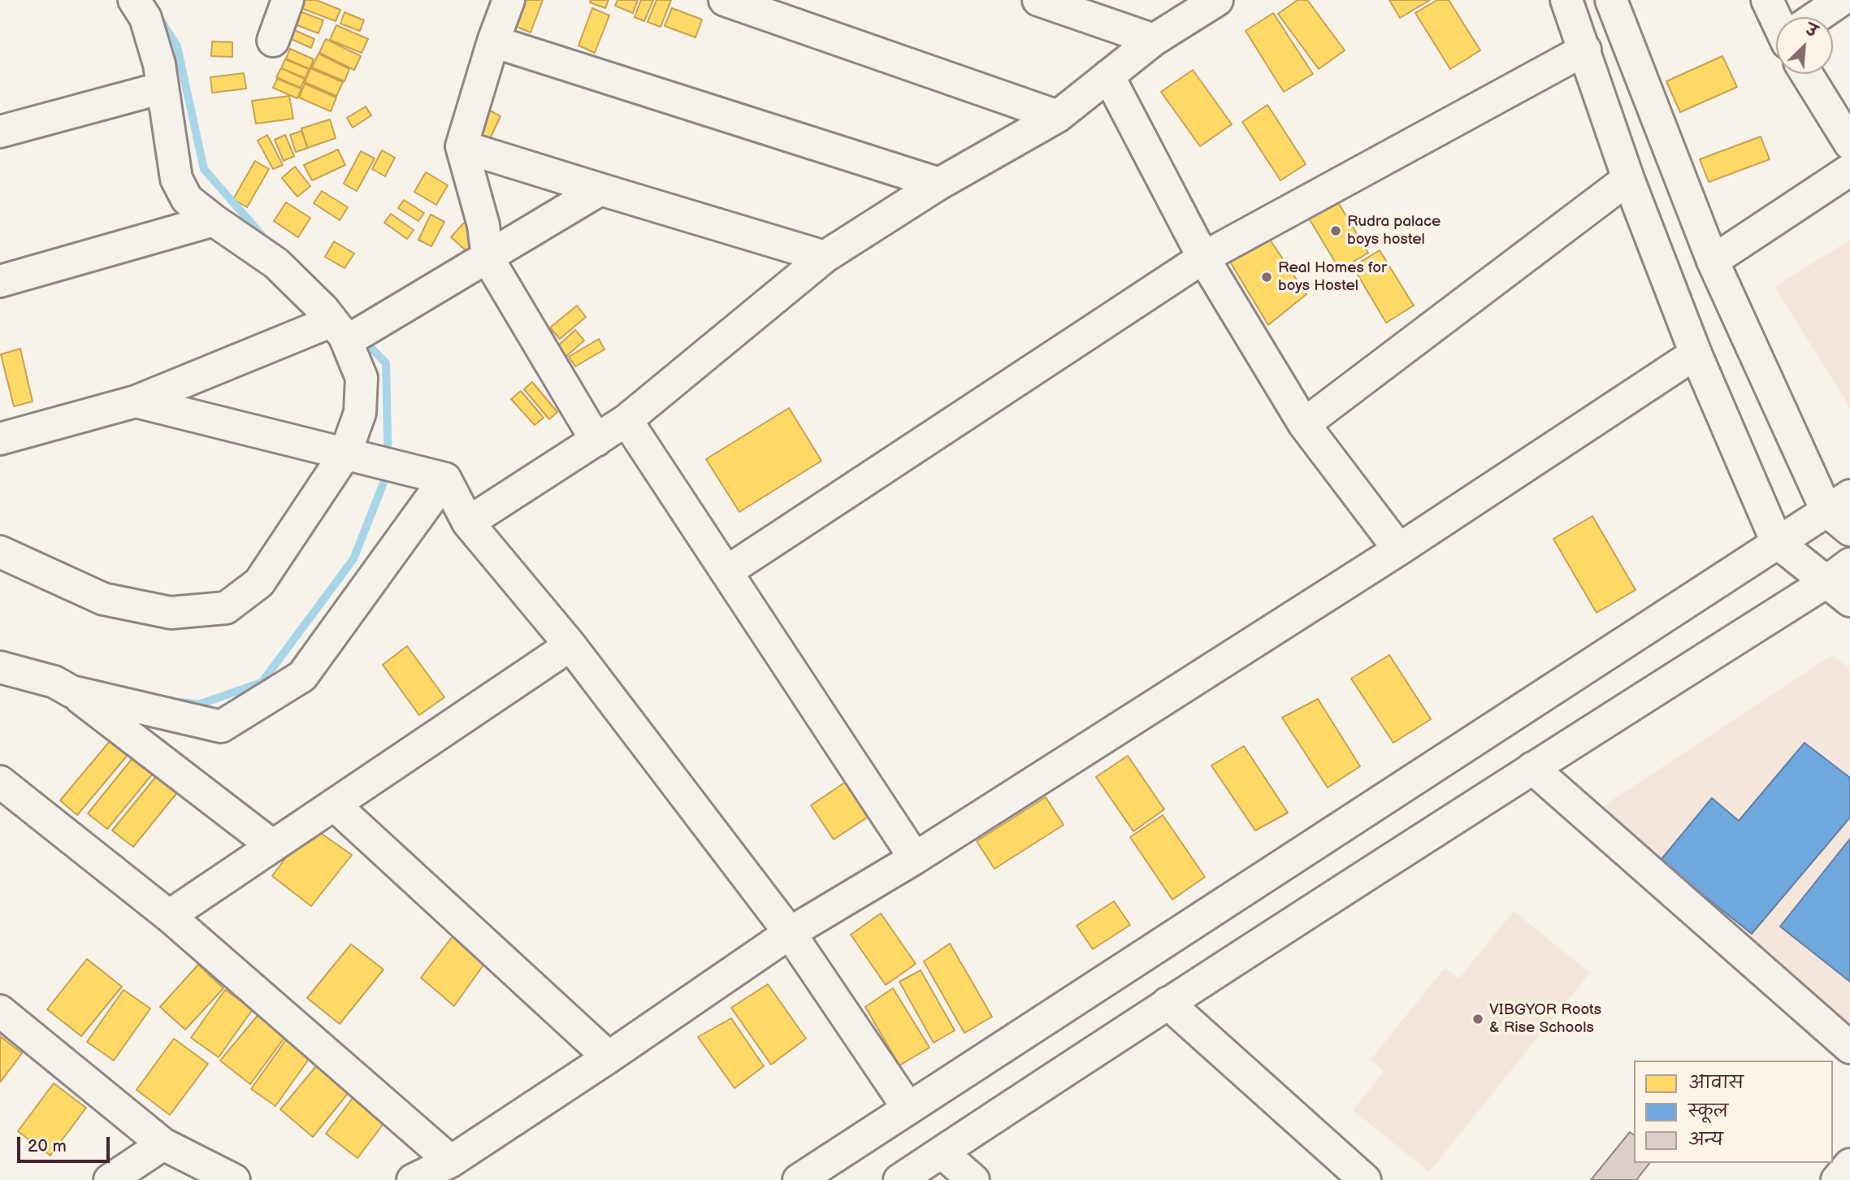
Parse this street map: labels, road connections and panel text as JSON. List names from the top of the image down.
{
  "places": ["Rudra palace boys hostel", "Real Homes for boys Hostel", "VIBGYOR Roots & Rise Schools"],
  "legend": ["आवास", "स्कूल", "अन्य"],
  "scale_bar": "20 m",
  "north": "top right"
}
